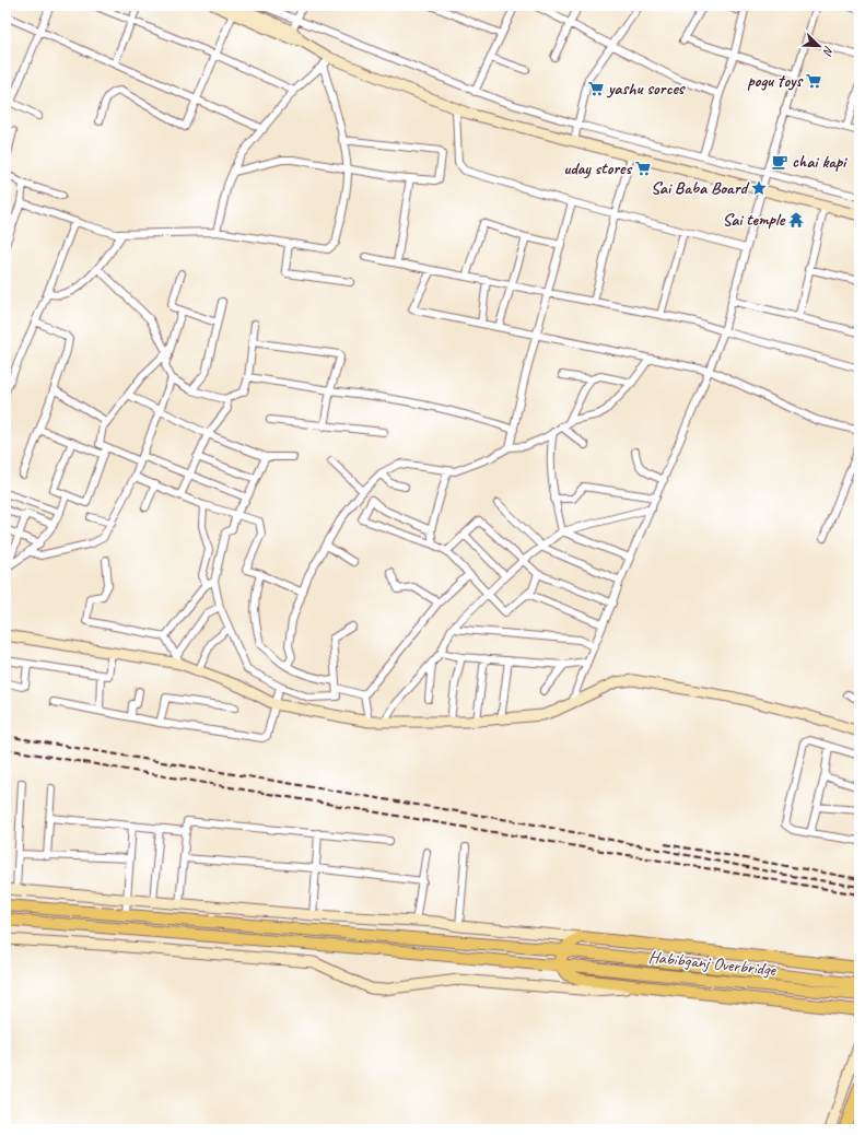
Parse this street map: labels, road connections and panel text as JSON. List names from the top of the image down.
{
  "streets": {
    "main road": ["Habibganj Overbridge"]
  },
  "places": {
    "supermarket": ["pogu toys", "yashu sorces", "uday stores"],
    "cafe": ["chai kapi"],
    "place": ["Sai Baba Board"],
    "temple": ["Sai temple"]
  },
  "north": "bottom right"
}
